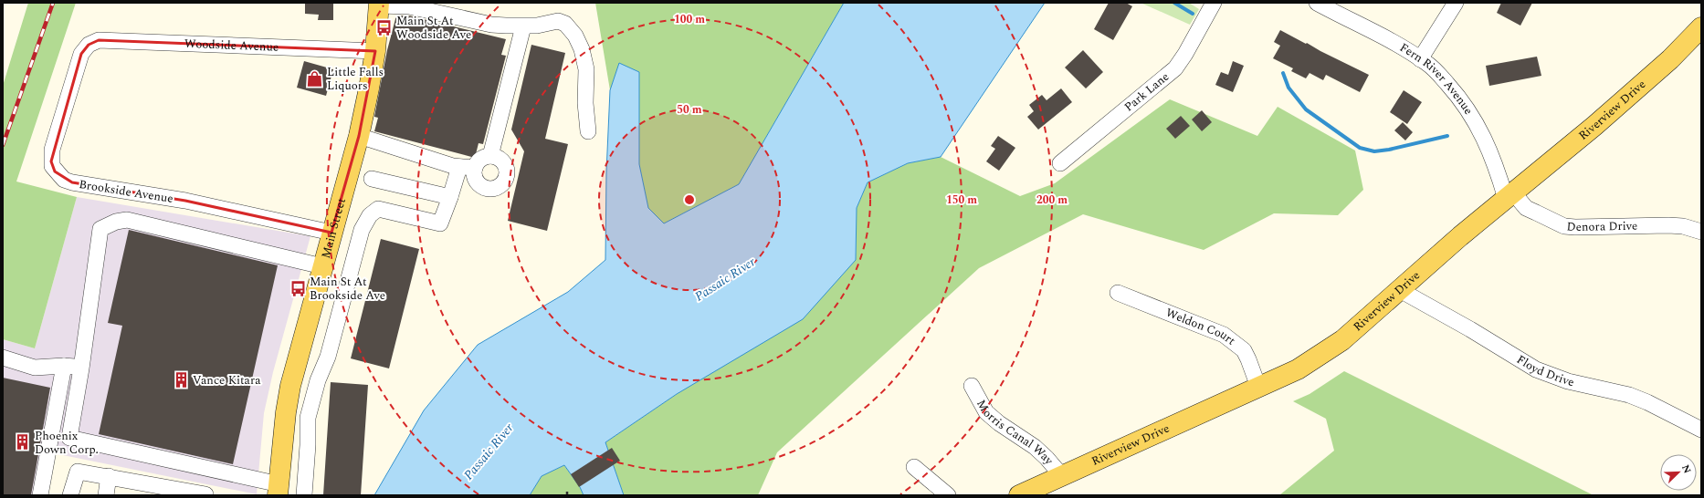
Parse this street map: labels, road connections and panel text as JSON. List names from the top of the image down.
{
  "streets": {
    "main road": ["Riverview Drive", "Main Street"],
    "street": [
      "Woodside Avenue",
      "Fern River Avenue",
      "Park Lane",
      "Brookside Avenue",
      "Denora Drive",
      "Weldon Court",
      "Floyd Drive",
      "Morris Canal Way"
    ]
  },
  "crossings": [
    ["Woodside Avenue", "Brookside Avenue"],
    ["Woodside Avenue", "Main Street"],
    ["Fern River Avenue", "Riverview Drive"],
    ["Fern River Avenue", "Denora Drive"],
    ["Riverview Drive", "Denora Drive"],
    ["Riverview Drive", "Weldon Court"],
    ["Riverview Drive", "Floyd Drive"],
    ["Riverview Drive", "Morris Canal Way"],
    ["Brookside Avenue", "Main Street"]
  ],
  "water": ["Passaic River"],
  "places": {
    "bus stop": ["Main St At Woodside Ave", "Main St At Brookside Ave"],
    "shop": ["Little Falls Liquors"],
    "building": ["Vance Kitara", "Phoenix Down Corp."]
  },
  "north": "top right",
  "rings": [
    "100 m",
    "50 m",
    "150 m",
    "200 m"
  ]
}
